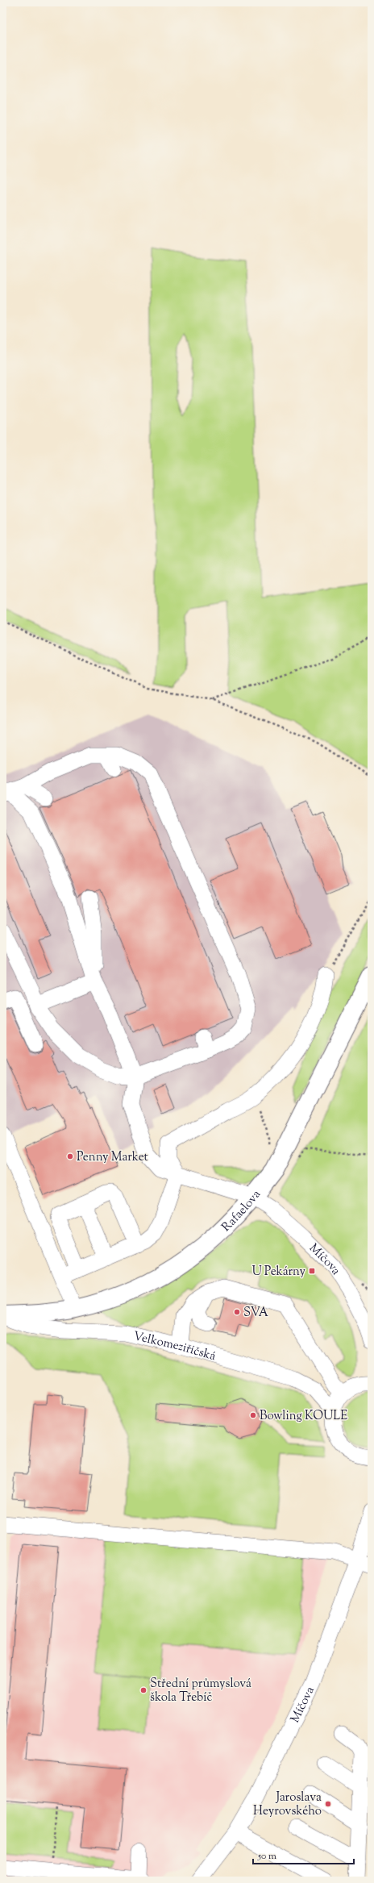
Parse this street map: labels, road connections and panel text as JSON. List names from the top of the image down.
{
  "streets": {
    "main road": ["Rafaelova"],
    "street": ["Míčova", "Velkomeziříčská"]
  },
  "crossings": [
    ["Rafaelova", "Míčova"],
    ["Rafaelova", "Velkomeziříčská"]
  ],
  "places": {
    "other": [
      "Penny Market",
      "SVA",
      "Bowling KOULE",
      "Střední průmyslová škola Třebíč",
      "Jaroslava Heyrovského"
    ],
    "transit": ["U Pekárny"]
  },
  "scale_bar": "50 m"
}
